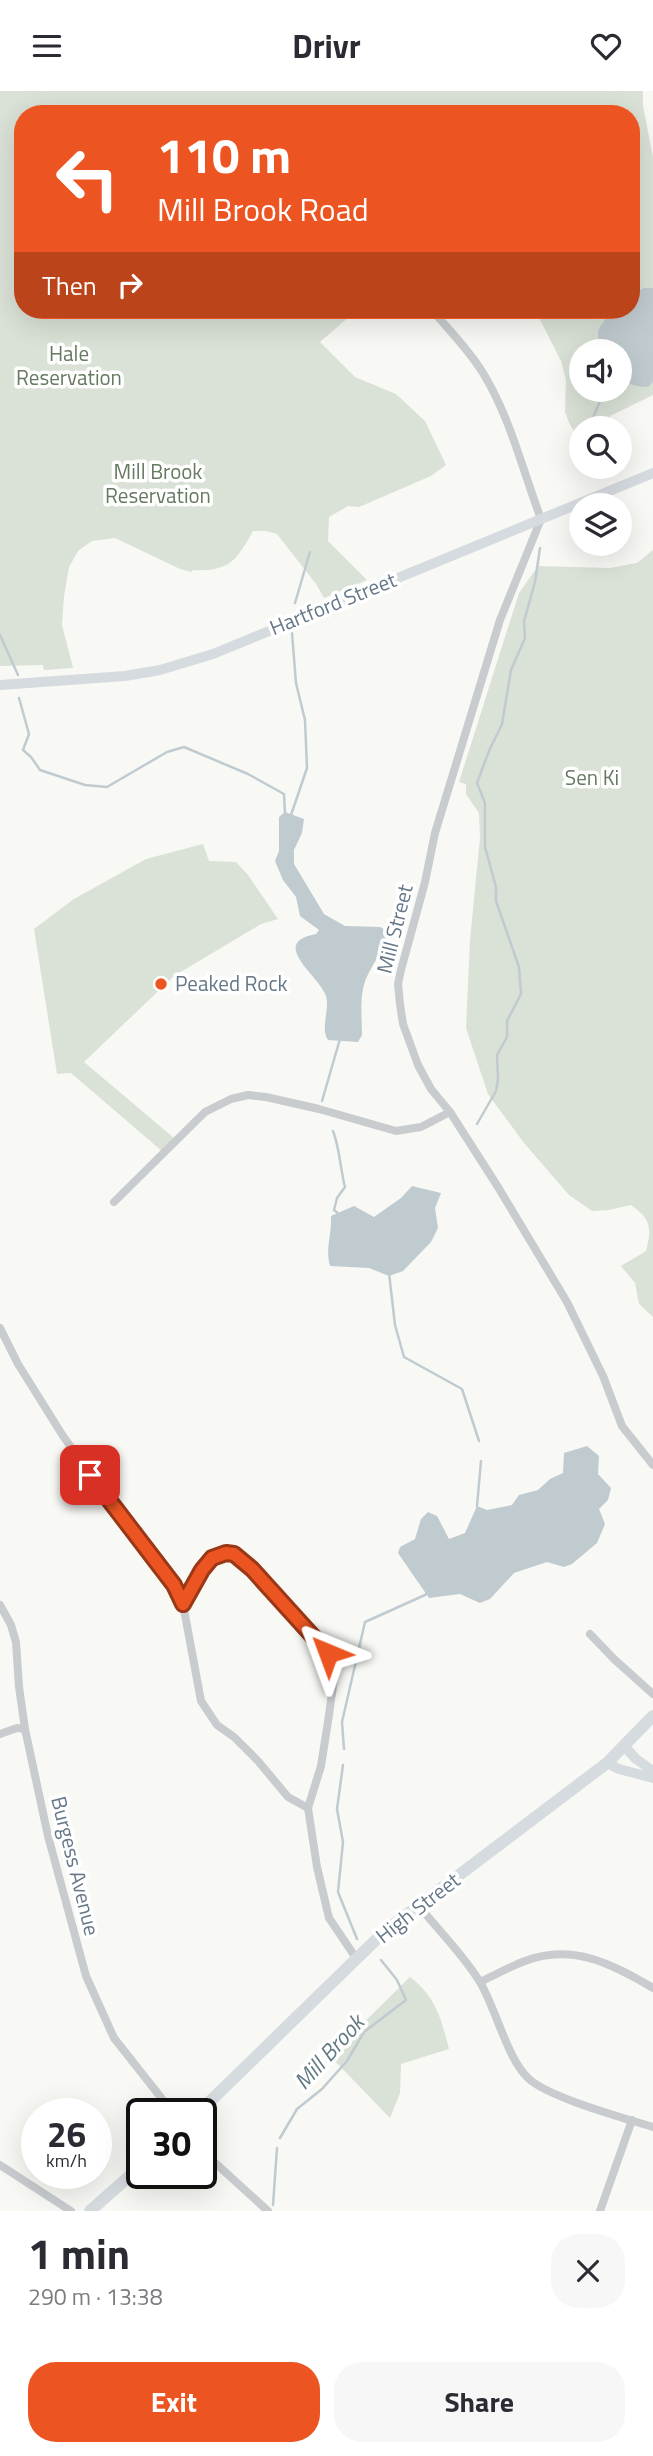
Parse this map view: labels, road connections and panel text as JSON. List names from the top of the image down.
{
  "streets": {
    "main road": ["High Street"],
    "street": ["Hartford Street", "Mill Street", "Burgess Avenue"]
  },
  "crossings": [
    ["Hartford Street", "Mill Street"]
  ],
  "water": ["Mill Brook"],
  "parks": ["Hale Reservation", "Mill Brook Reservation", "Sen Ki"],
  "places": ["Peaked Rock"],
  "page": {
    "header": "Drivr",
    "turn": ["110 m", "Mill Brook Road"],
    "then": "Then",
    "speed": "26 km/h",
    "limit": "30",
    "heading": ["1 min", "290 m · 13:38"],
    "buttons": ["Exit", "Share"]
  }
}
